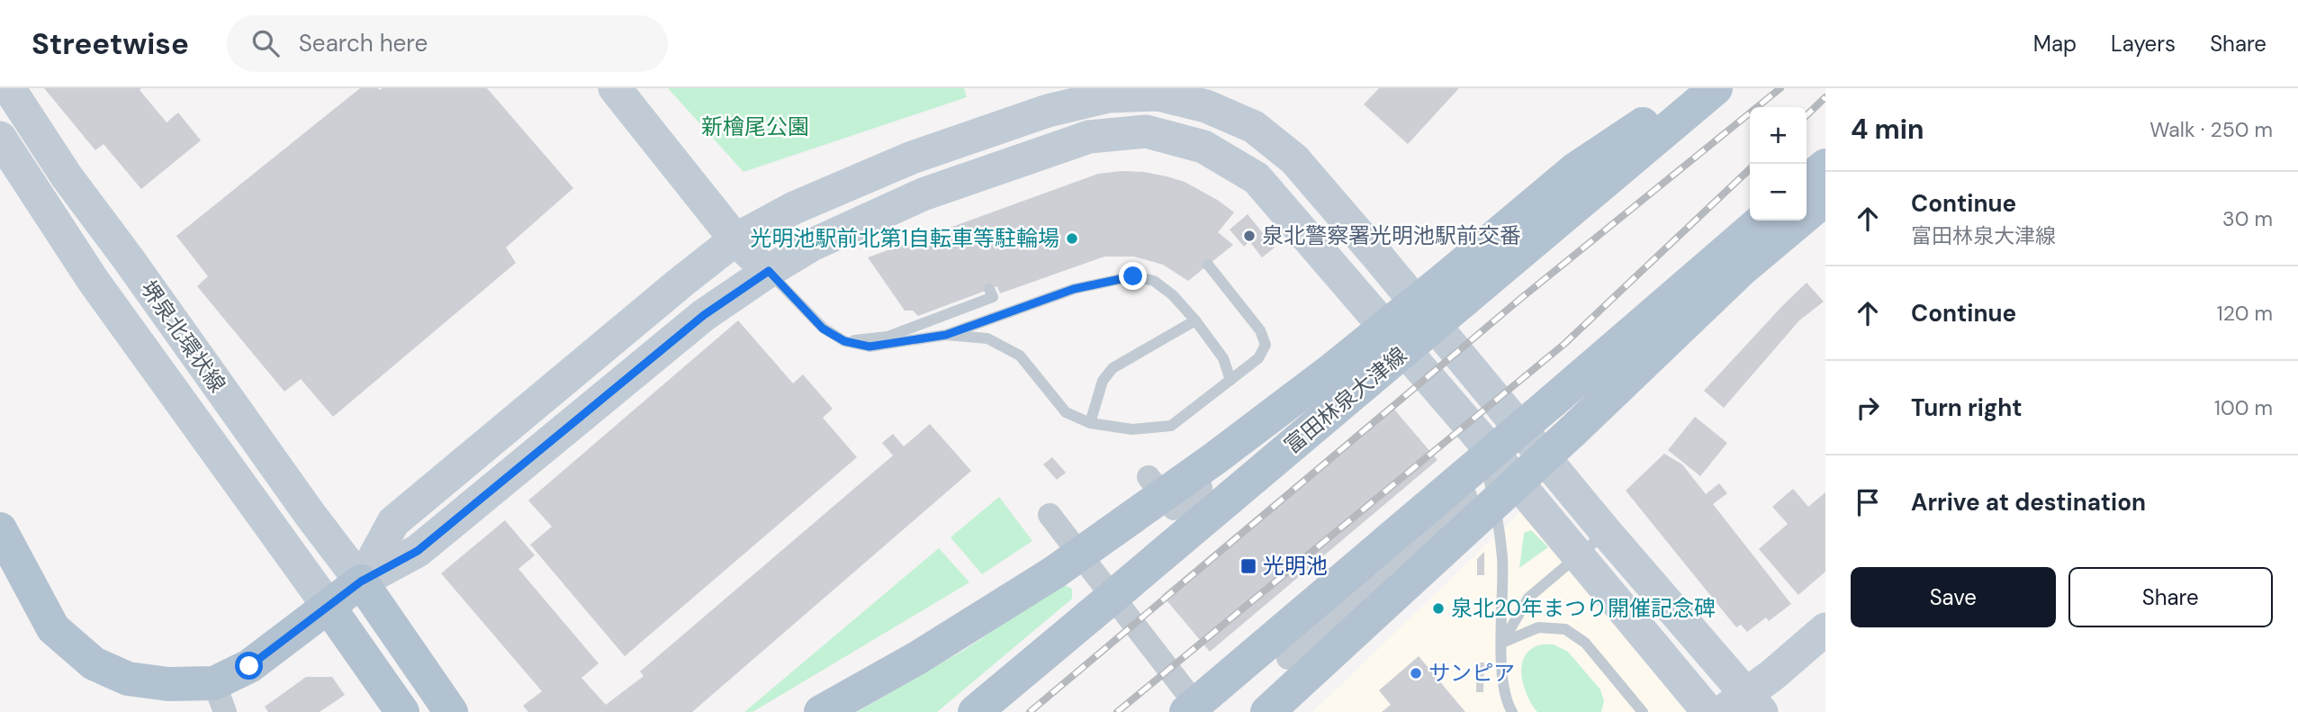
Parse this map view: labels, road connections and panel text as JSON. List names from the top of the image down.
{
  "streets": {
    "main road": ["富田林泉大津線"],
    "street": ["堺泉北環状線"]
  },
  "parks": ["新檜尾公園"],
  "places": {
    "other": [
      "泉北警察署光明池駅前交番",
      "光明池駅前北第1自転車等駐輪場",
      "泉北20年まつり開催記念碑",
      "サンピア"
    ],
    "transit": ["光明池"]
  },
  "page": {
    "header": "Streetwise",
    "search": "Search here",
    "nav": ["Map", "Layers", "Share"],
    "heading": ["4 min", "Walk · 250 m"],
    "map_buttons": ["+", "−"],
    "list": [
      ["Continue", "富田林泉大津線", "30 m"],
      ["Continue", "120 m"],
      ["Turn right", "100 m"],
      "Arrive at destination"
    ],
    "buttons": ["Save", "Share"]
  }
}
